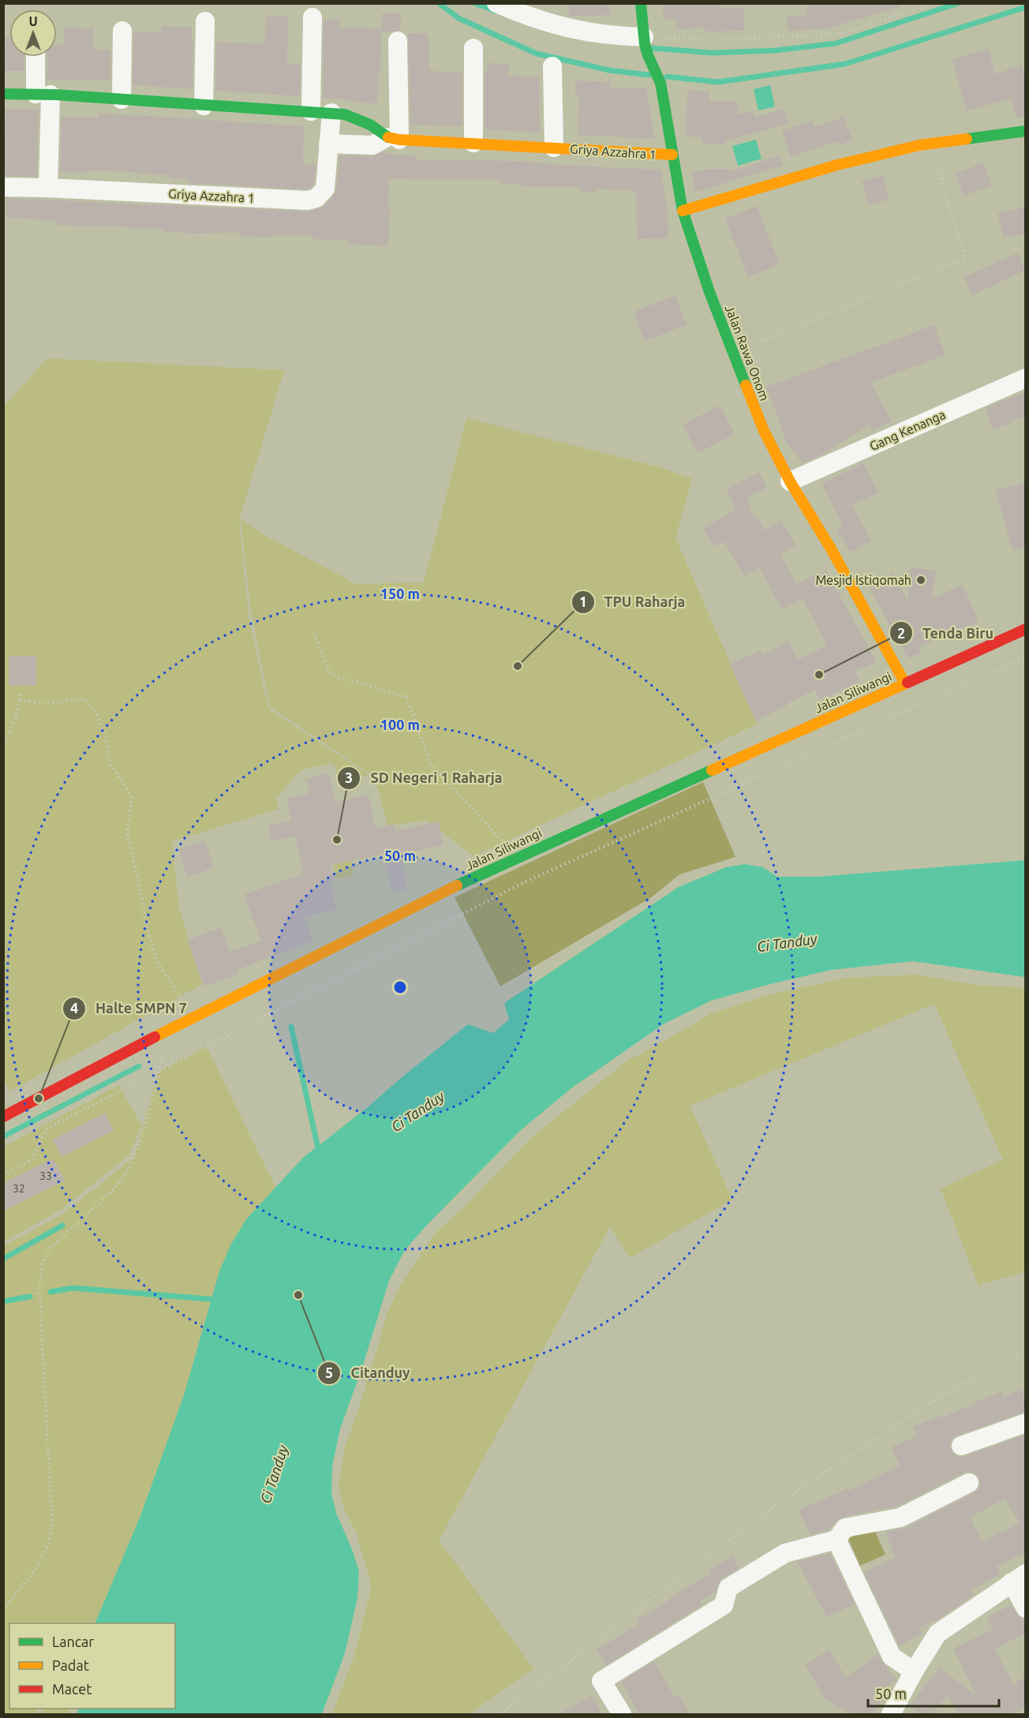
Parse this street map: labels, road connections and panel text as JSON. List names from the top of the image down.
{
  "streets": {
    "main road": ["Griya Azzahra 1", "Jalan Rawa Onom", "Jalan Siliwangi"],
    "street": ["Gang Kenanga"]
  },
  "crossings": [
    ["Griya Azzahra 1", "Jalan Rawa Onom"],
    ["Jalan Rawa Onom", "Gang Kenanga"],
    ["Jalan Rawa Onom", "Jalan Siliwangi"]
  ],
  "water": ["Ci Tanduy"],
  "places": [
    "Mesjid Istiqomah",
    "TPU Raharja",
    "Tenda Biru",
    "SD Negeri 1 Raharja",
    "Halte SMPN 7",
    "Citanduy"
  ],
  "house_numbers": ["33", "32"],
  "legend": ["Lancar", "Padat", "Macet"],
  "scale_bar": "50 m",
  "north": "top",
  "rings": ["150 m", "100 m", "50 m"]
}
